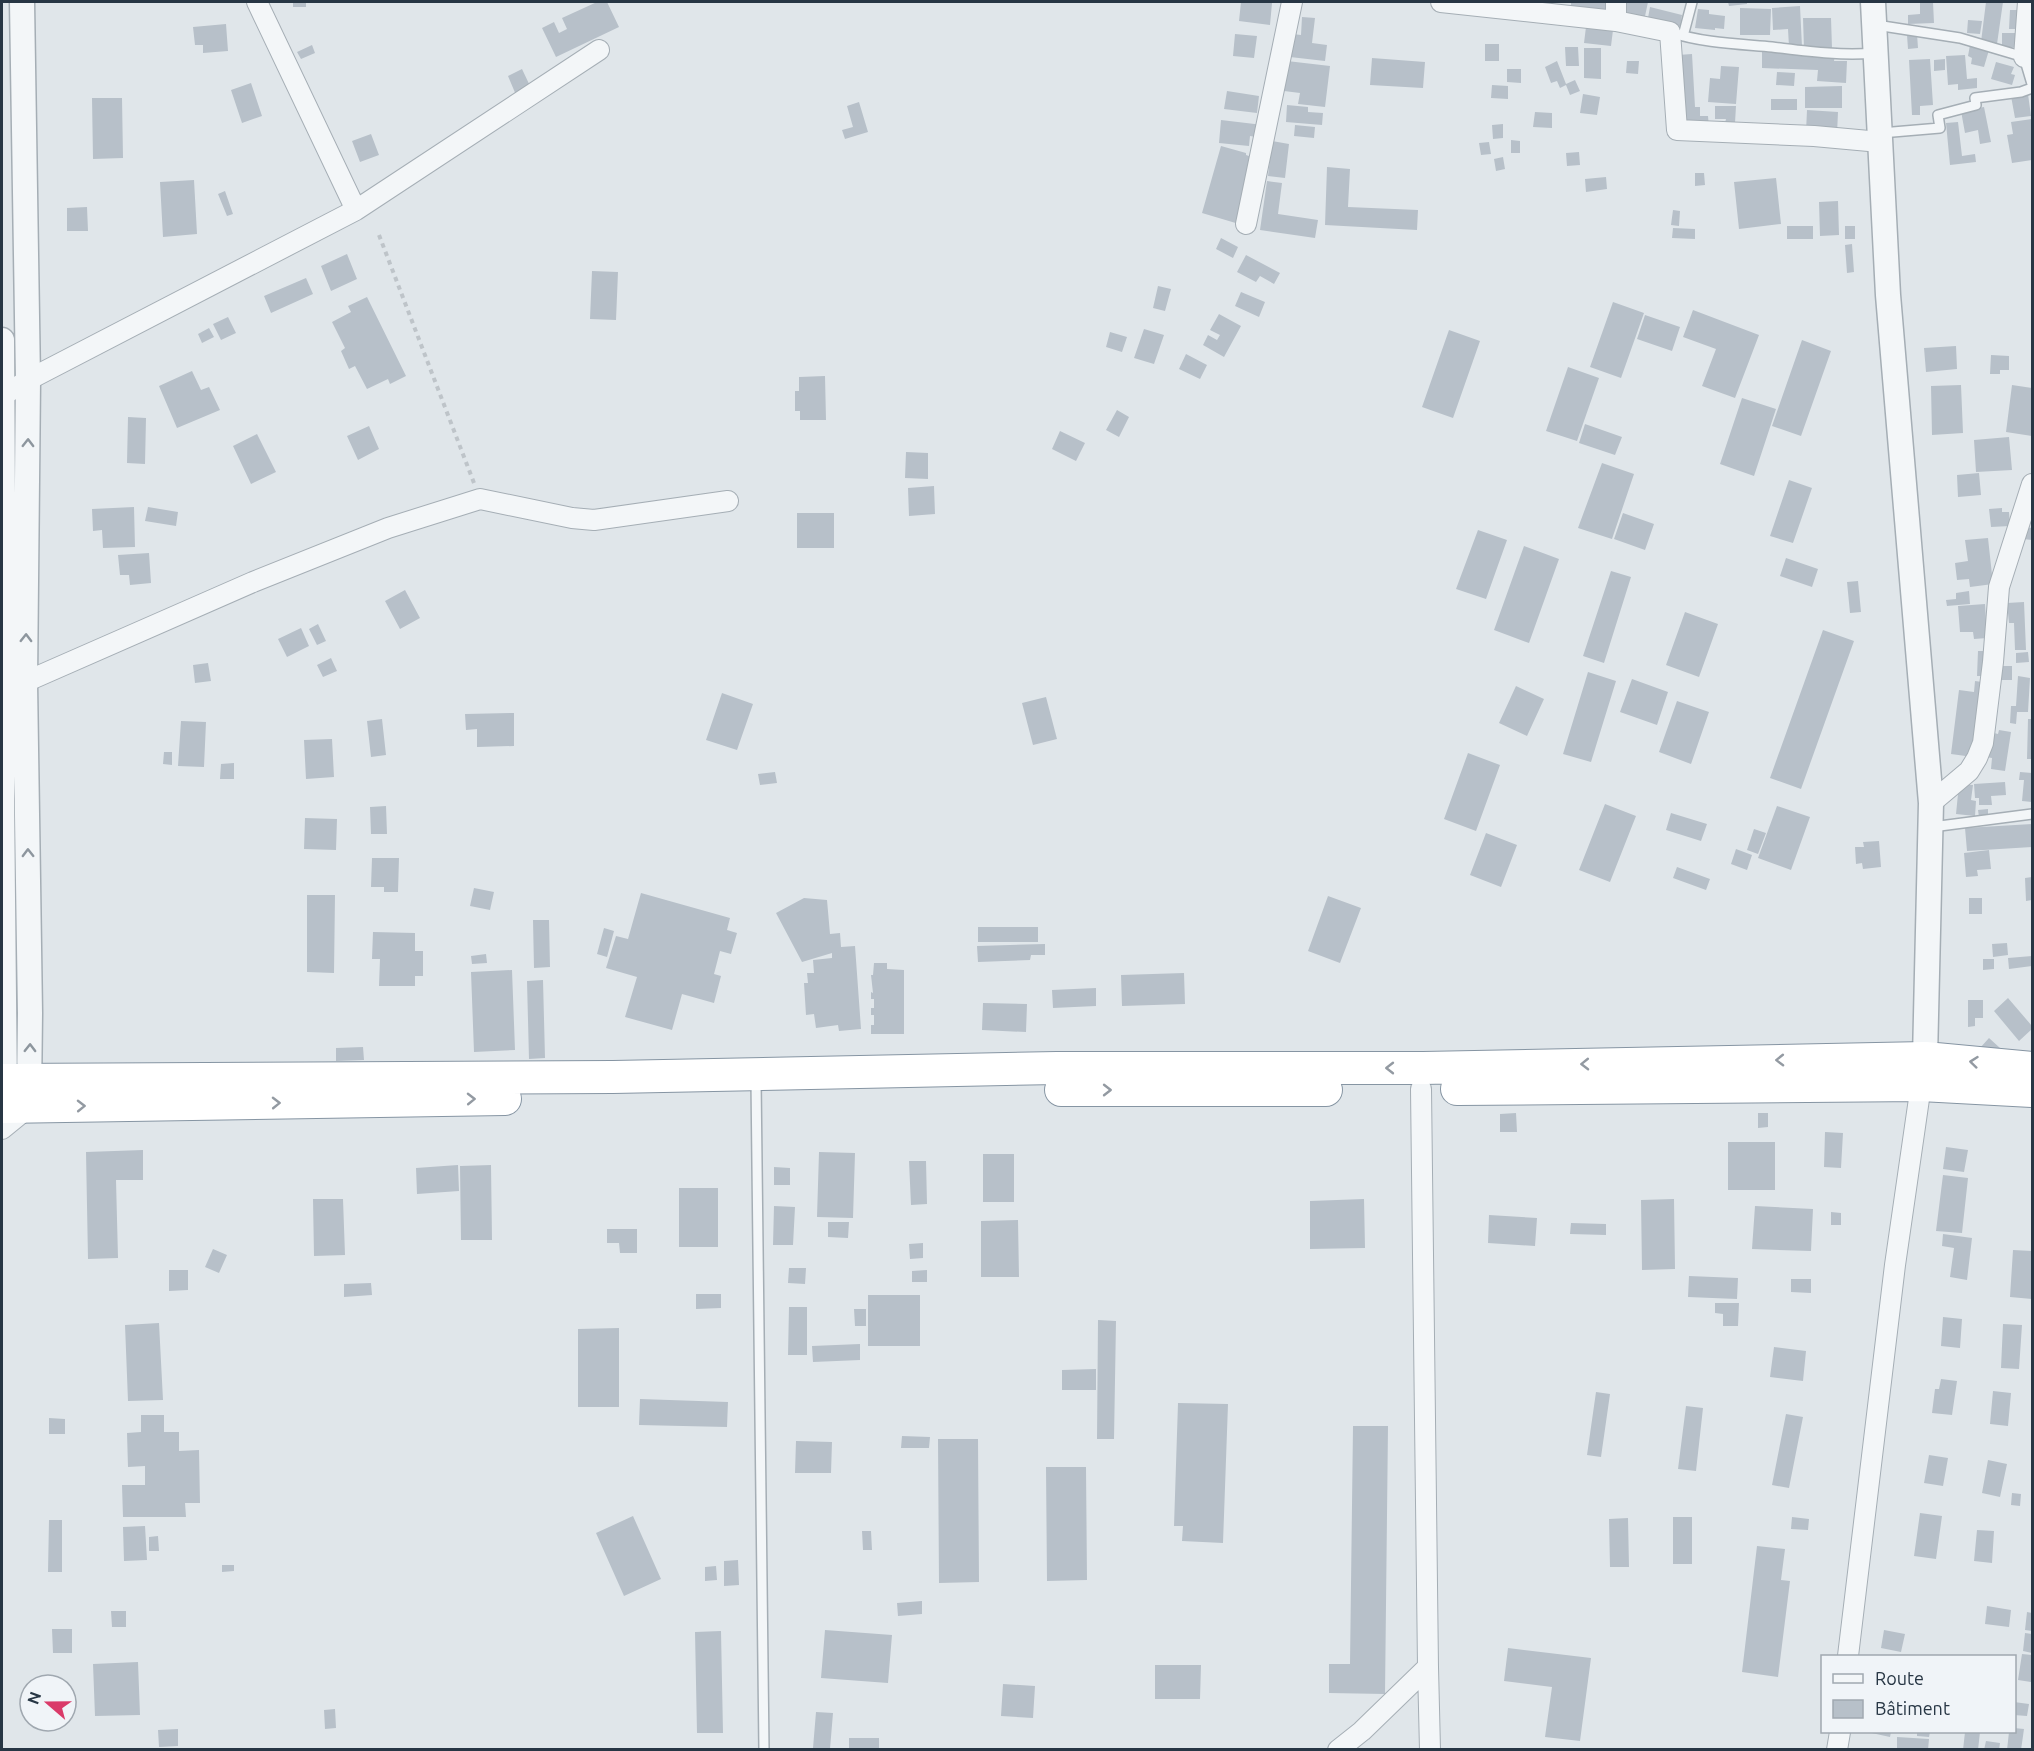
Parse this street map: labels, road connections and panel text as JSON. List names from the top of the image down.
{
  "legend": ["Route", "Bâtiment"],
  "north": "left"
}
